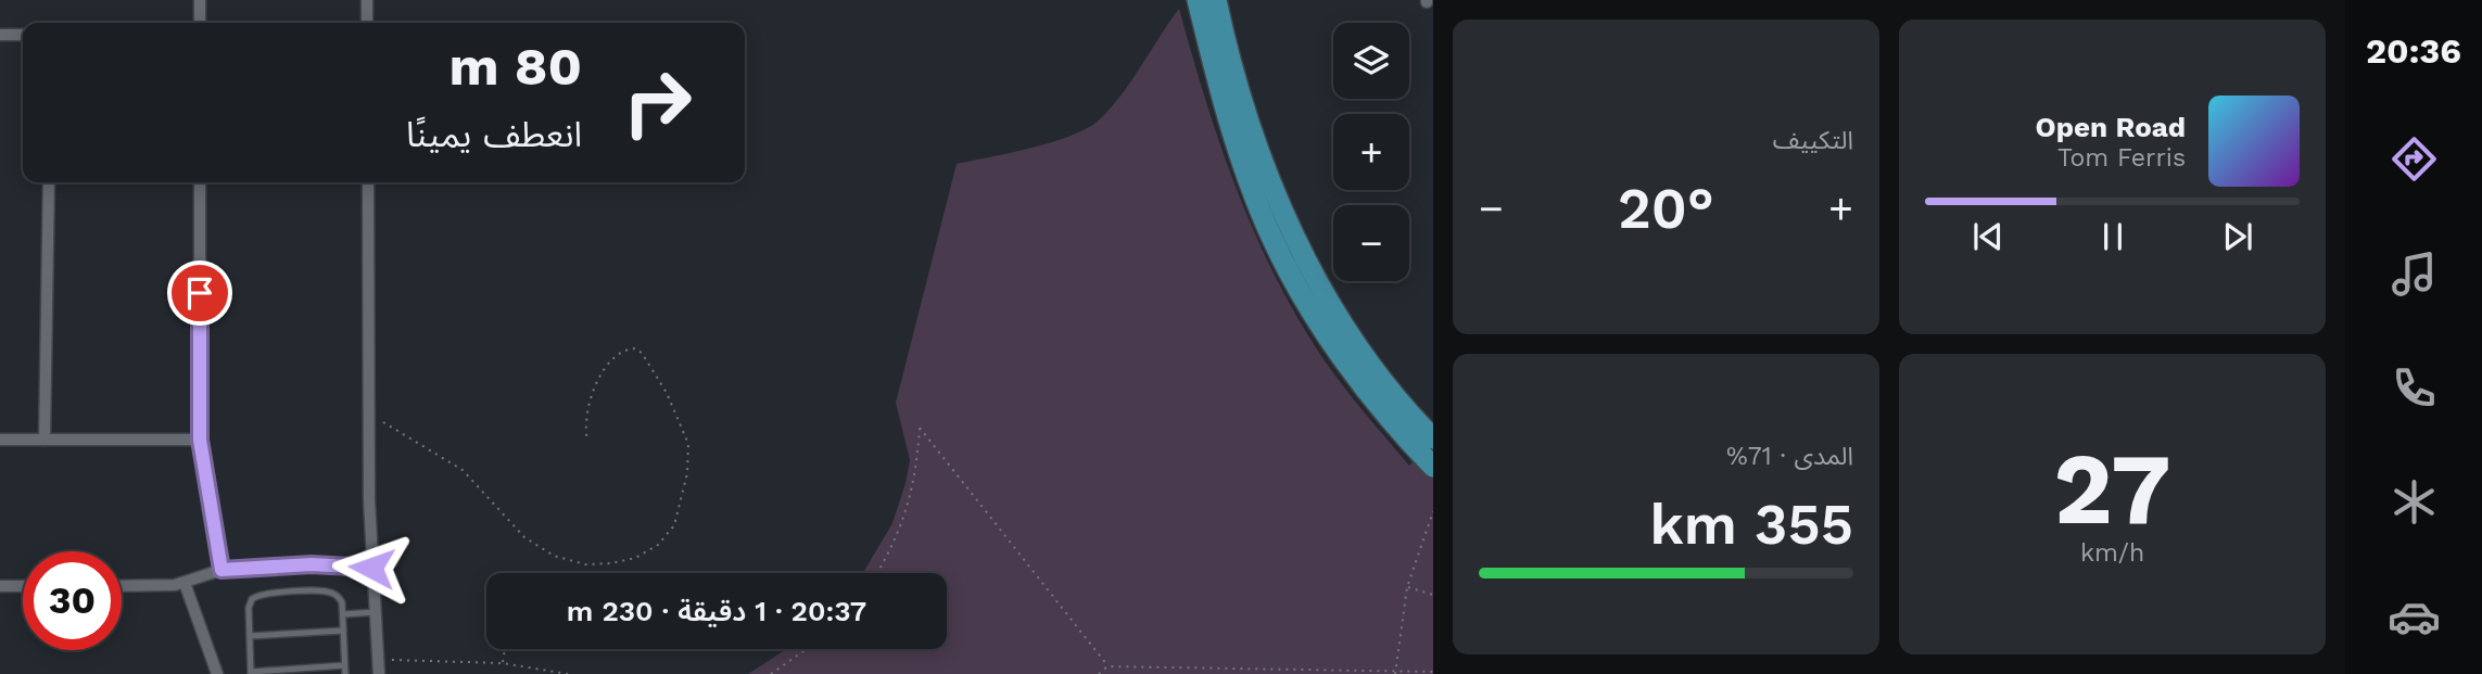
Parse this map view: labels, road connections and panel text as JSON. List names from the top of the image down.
{
  "page": {
    "tabs": "20:36",
    "tile": [
      "التكييف",
      ["27", "km/h"],
      ["المدى · 71%", "355 km"]
    ],
    "map_buttons": ["+", "−"],
    "turn": ["80 m", "انعطف يمينًا"],
    "song": ["Open Road", "Tom Ferris"],
    "heat": ["−", "20°", "+"],
    "limit": "30",
    "trip": "20:37 · 1 دقيقة · 230 m"
  }
}
